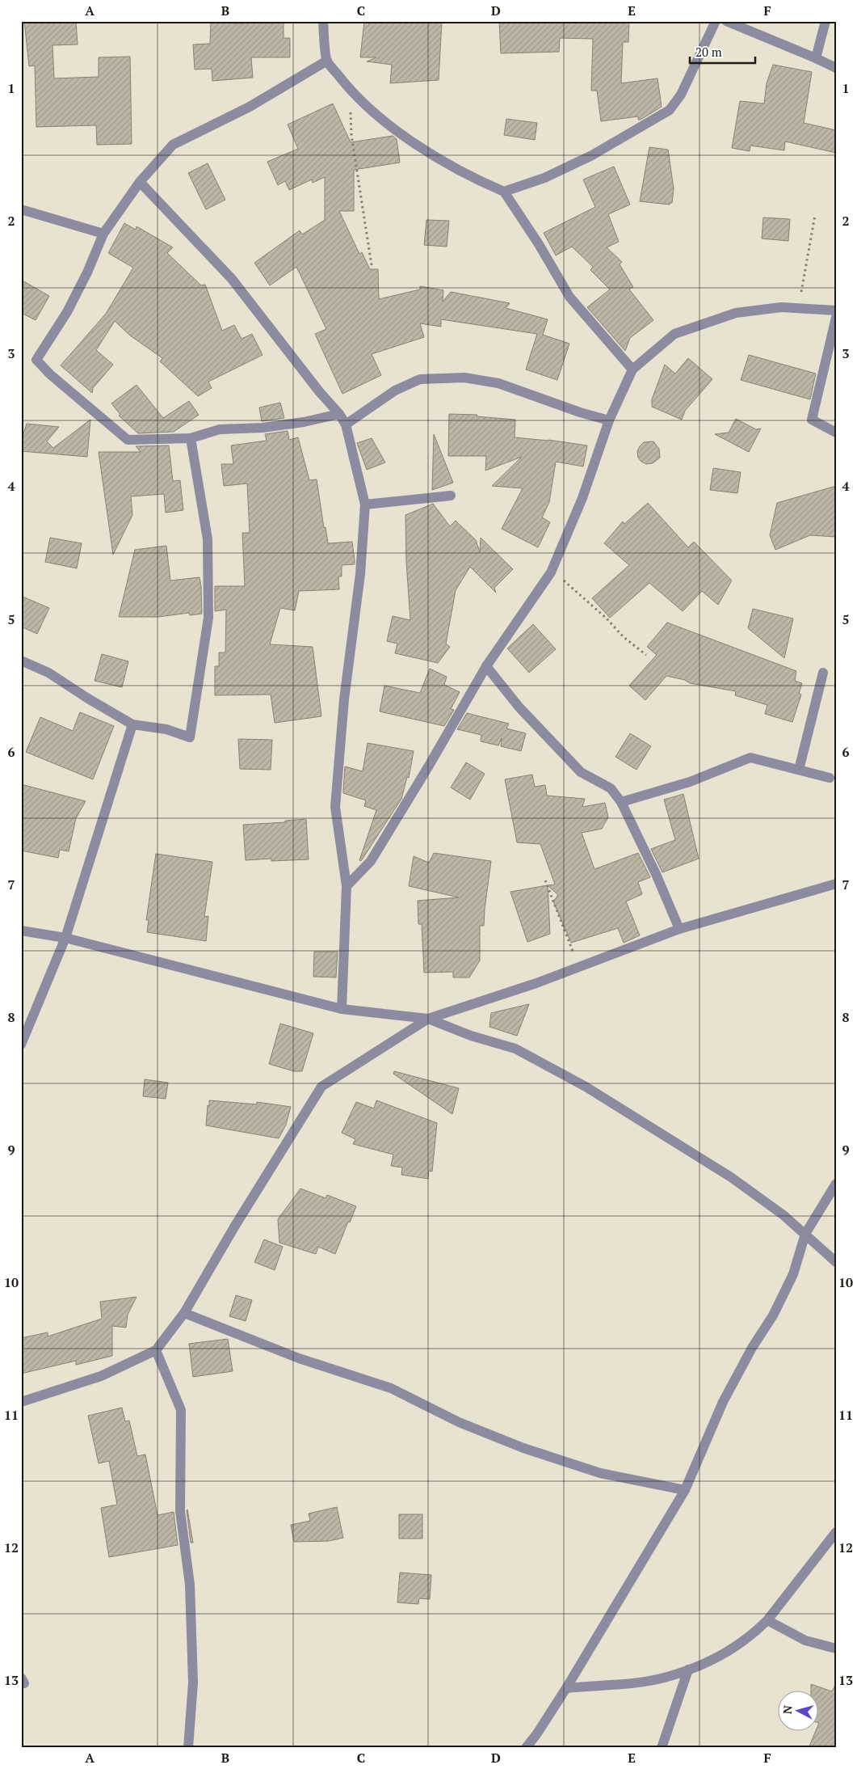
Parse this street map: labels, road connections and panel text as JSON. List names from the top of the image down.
{
  "scale_bar": "20 m",
  "north": "left",
  "grid": {
    "columns": [
      "A",
      "B",
      "C",
      "D",
      "E",
      "F"
    ],
    "rows": [
      "1",
      "2",
      "3",
      "4",
      "5",
      "6",
      "7",
      "8",
      "9",
      "10",
      "11",
      "12",
      "13"
    ]
  }
}
